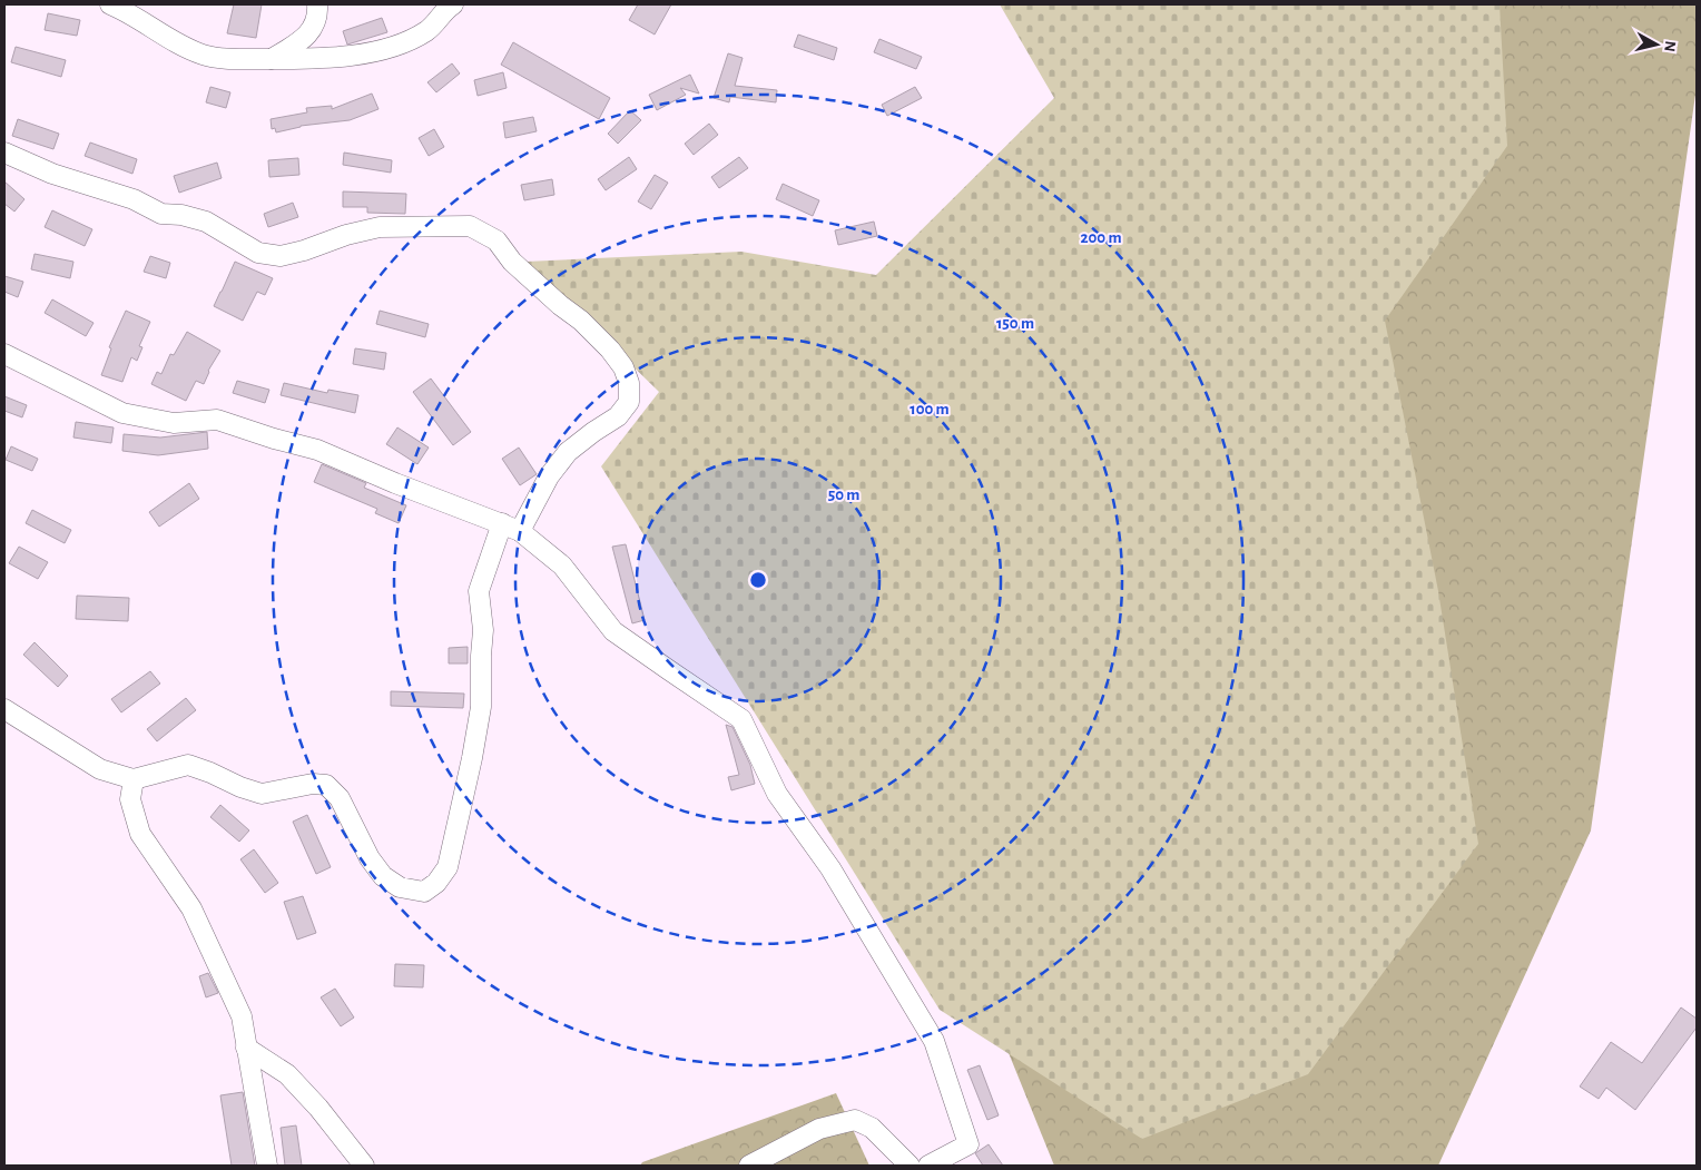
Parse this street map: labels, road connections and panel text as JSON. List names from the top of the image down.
{
  "north": "right",
  "rings": [
    "200 m",
    "150 m",
    "100 m",
    "50 m"
  ]
}
